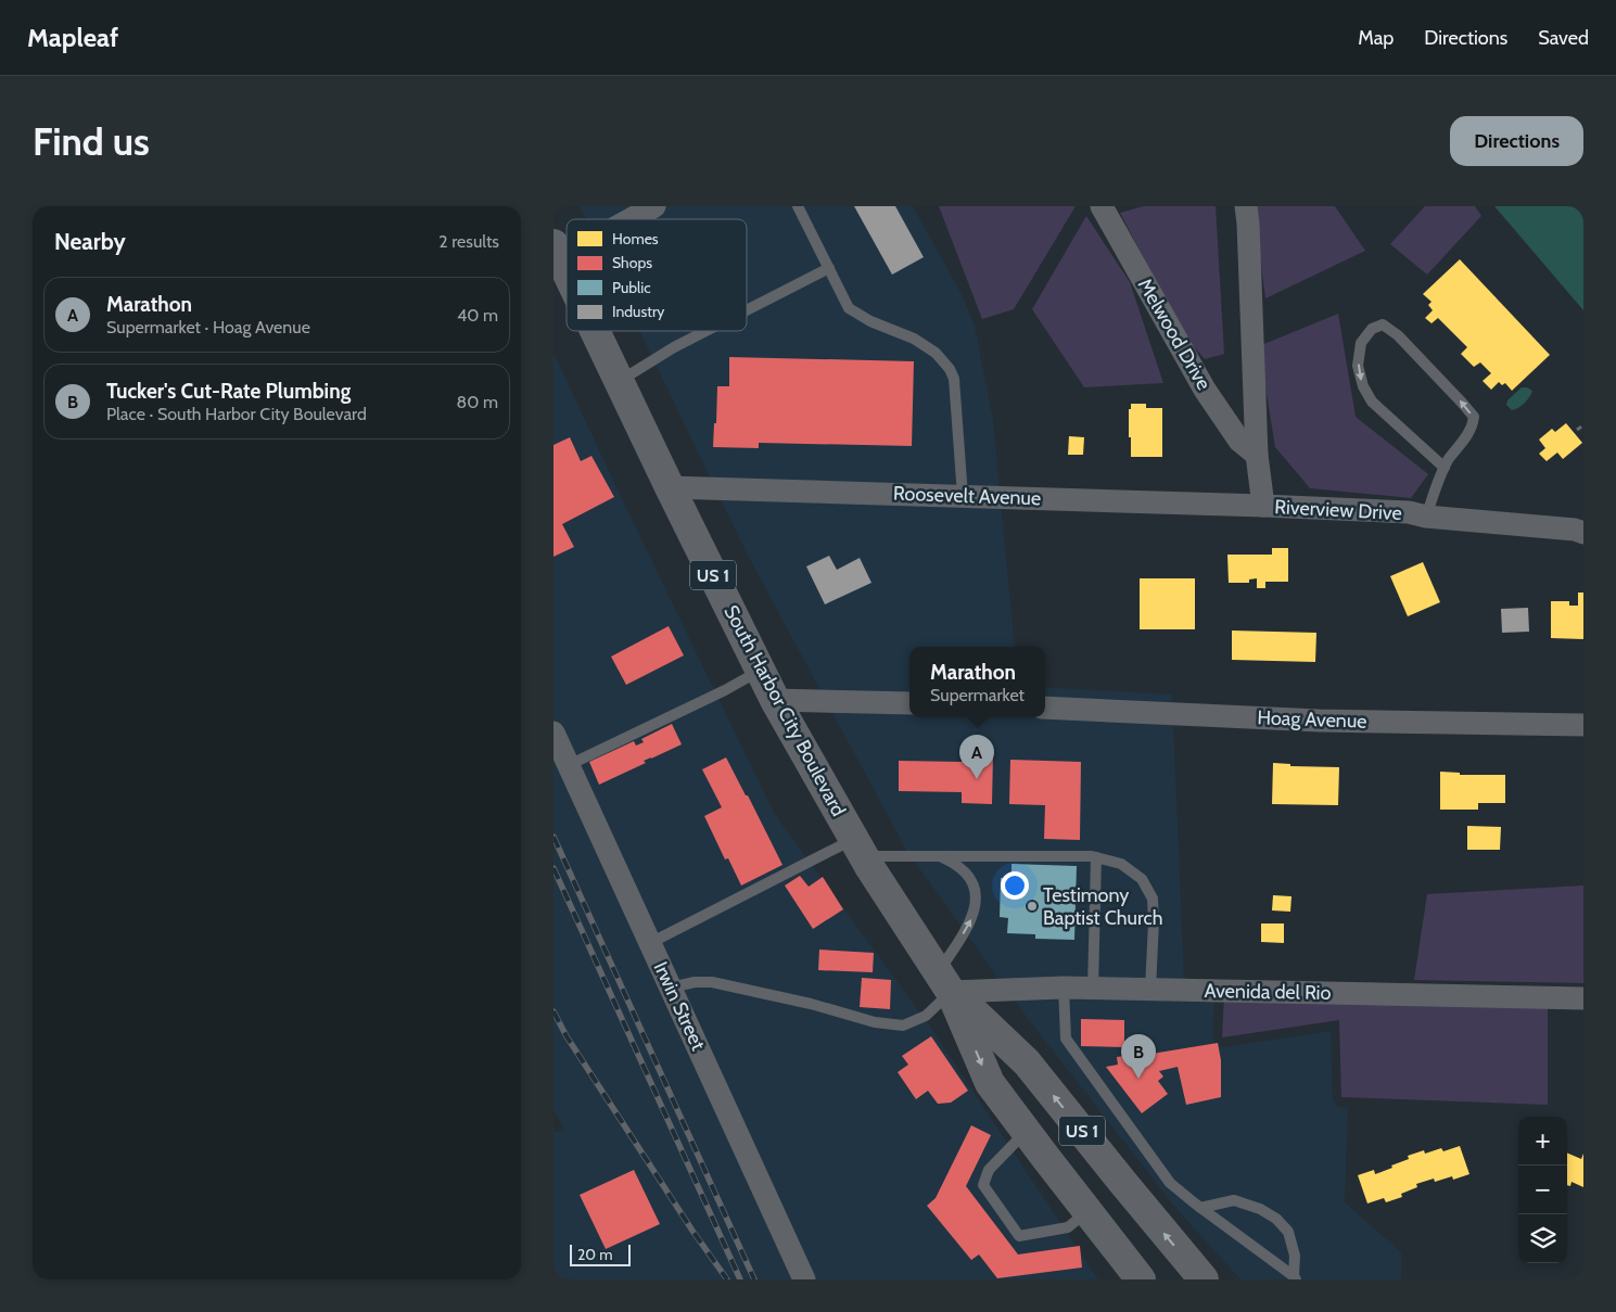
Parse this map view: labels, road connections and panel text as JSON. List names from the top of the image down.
{
  "streets": {
    "main road": ["US 1", "South Harbor City Boulevard"],
    "street": [
      "Melwood Drive",
      "Roosevelt Avenue",
      "Riverview Drive",
      "Hoag Avenue",
      "Avenida del Rio",
      "Irwin Street"
    ]
  },
  "crossings": [
    ["Melwood Drive", "Riverview Drive"],
    ["Roosevelt Avenue", "Riverview Drive"],
    ["Roosevelt Avenue", "South Harbor City Boulevard"],
    ["South Harbor City Boulevard", "Avenida del Rio"]
  ],
  "places": ["Testimony Baptist Church"],
  "legend": [
    "Homes",
    "Shops",
    "Public",
    "Industry"
  ],
  "scale_bar": "20 m",
  "page": {
    "header": "Mapleaf",
    "nav": ["Map", "Directions", "Saved"],
    "buttons": "Directions",
    "title": "Find us",
    "heading": ["Nearby", "2 results"],
    "list": [
      {
        "mark": "A",
        "name": "Marathon",
        "note": "Supermarket · Hoag Avenue",
        "value": "40 m"
      },
      {
        "mark": "B",
        "name": "Tucker's Cut-Rate Plumbing",
        "note": "Place · South Harbor City Boulevard",
        "value": "80 m"
      }
    ],
    "popup": ["Marathon", "Supermarket"],
    "pins": ["A", "B"],
    "map_buttons": ["+", "−"],
    "scale": "20 m"
  }
}
